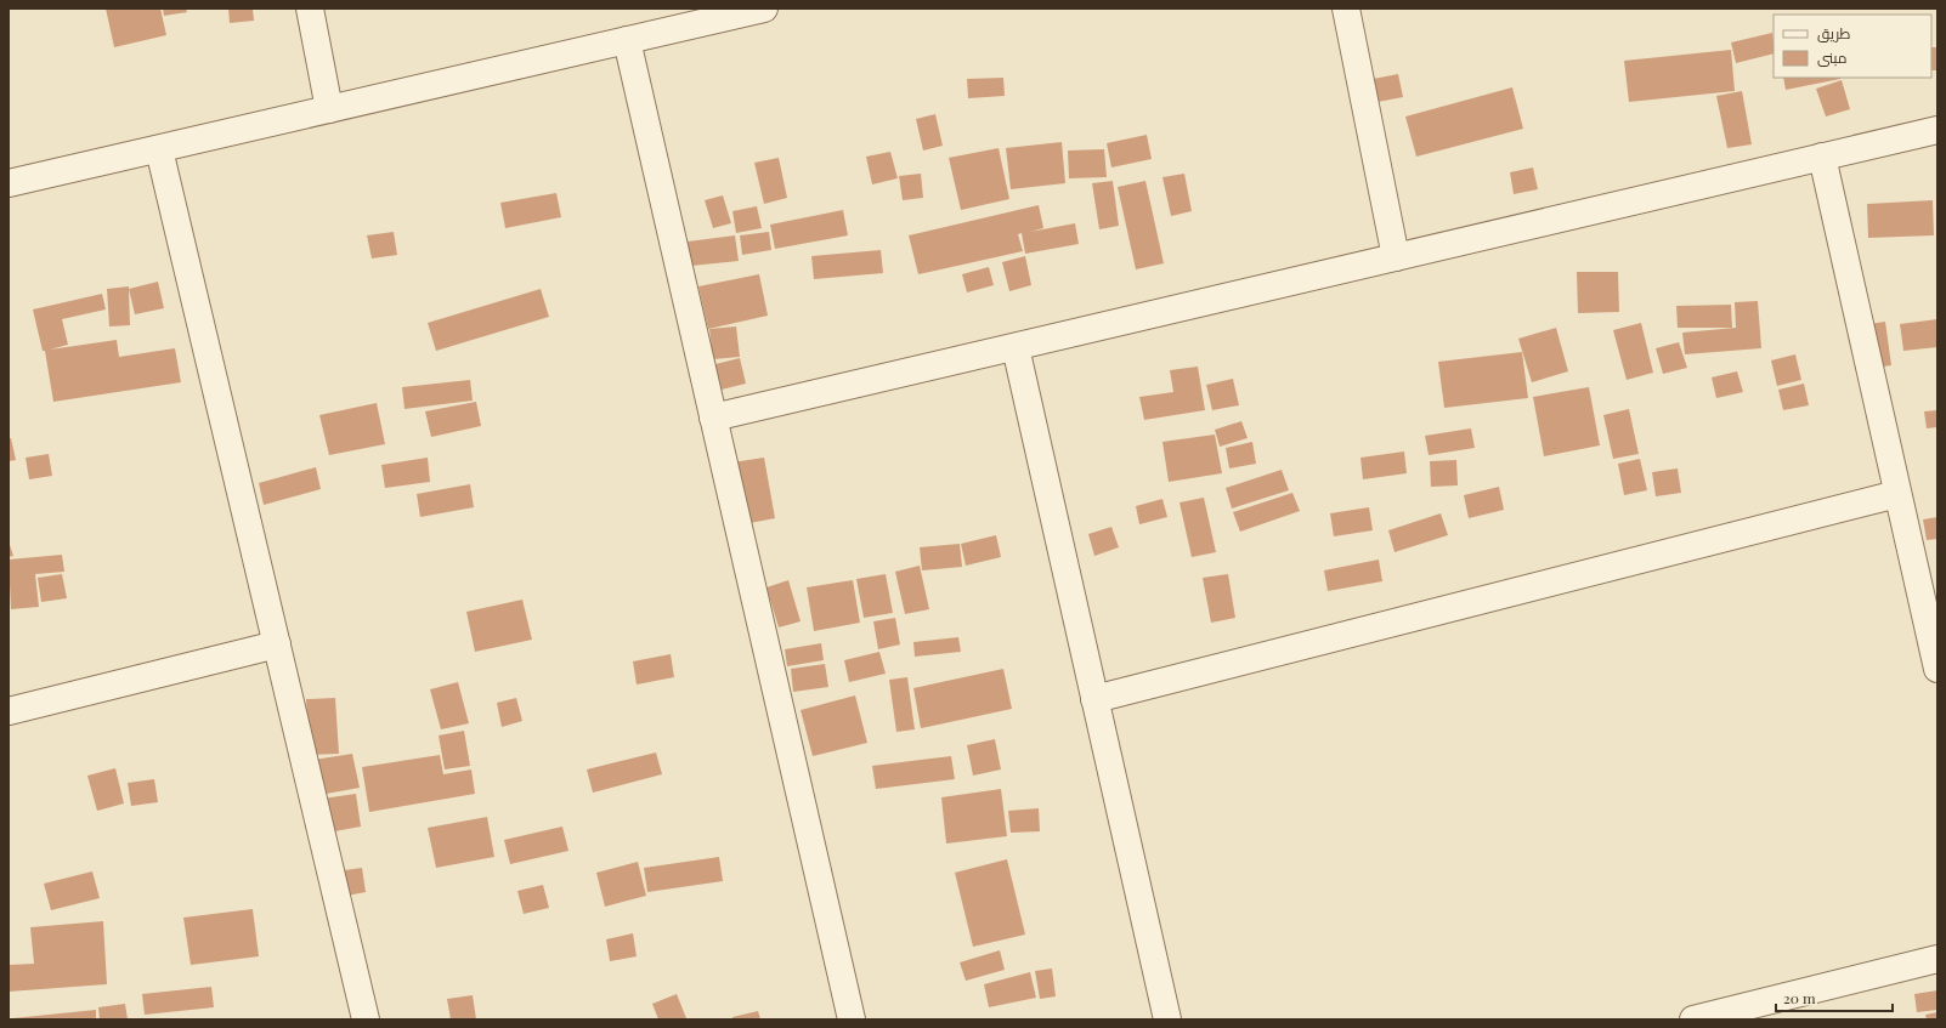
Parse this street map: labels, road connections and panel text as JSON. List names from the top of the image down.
{
  "legend": ["طريق", "مبنى"],
  "scale_bar": "20 m"
}
